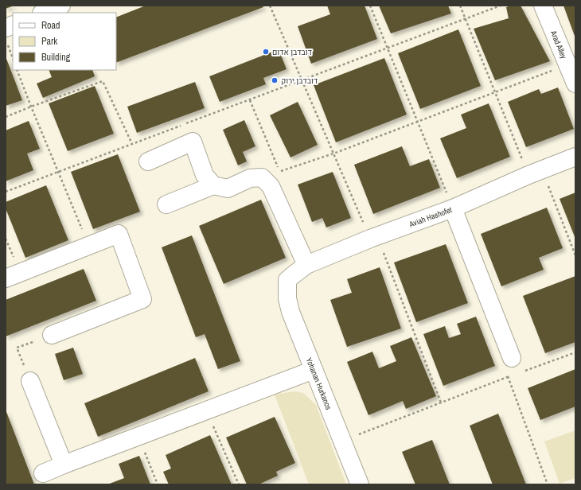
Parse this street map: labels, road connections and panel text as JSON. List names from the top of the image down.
{
  "streets": {
    "street": ["Arad Alley", "Aviah Hashofet", "Yohanan Hurkanos"]
  },
  "crossings": [
    ["Aviah Hashofet", "Yohanan Hurkanos"]
  ],
  "places": ["דובדבן אדום", "דובדבן ירוק"],
  "legend": ["Road", "Park", "Building"]
}
